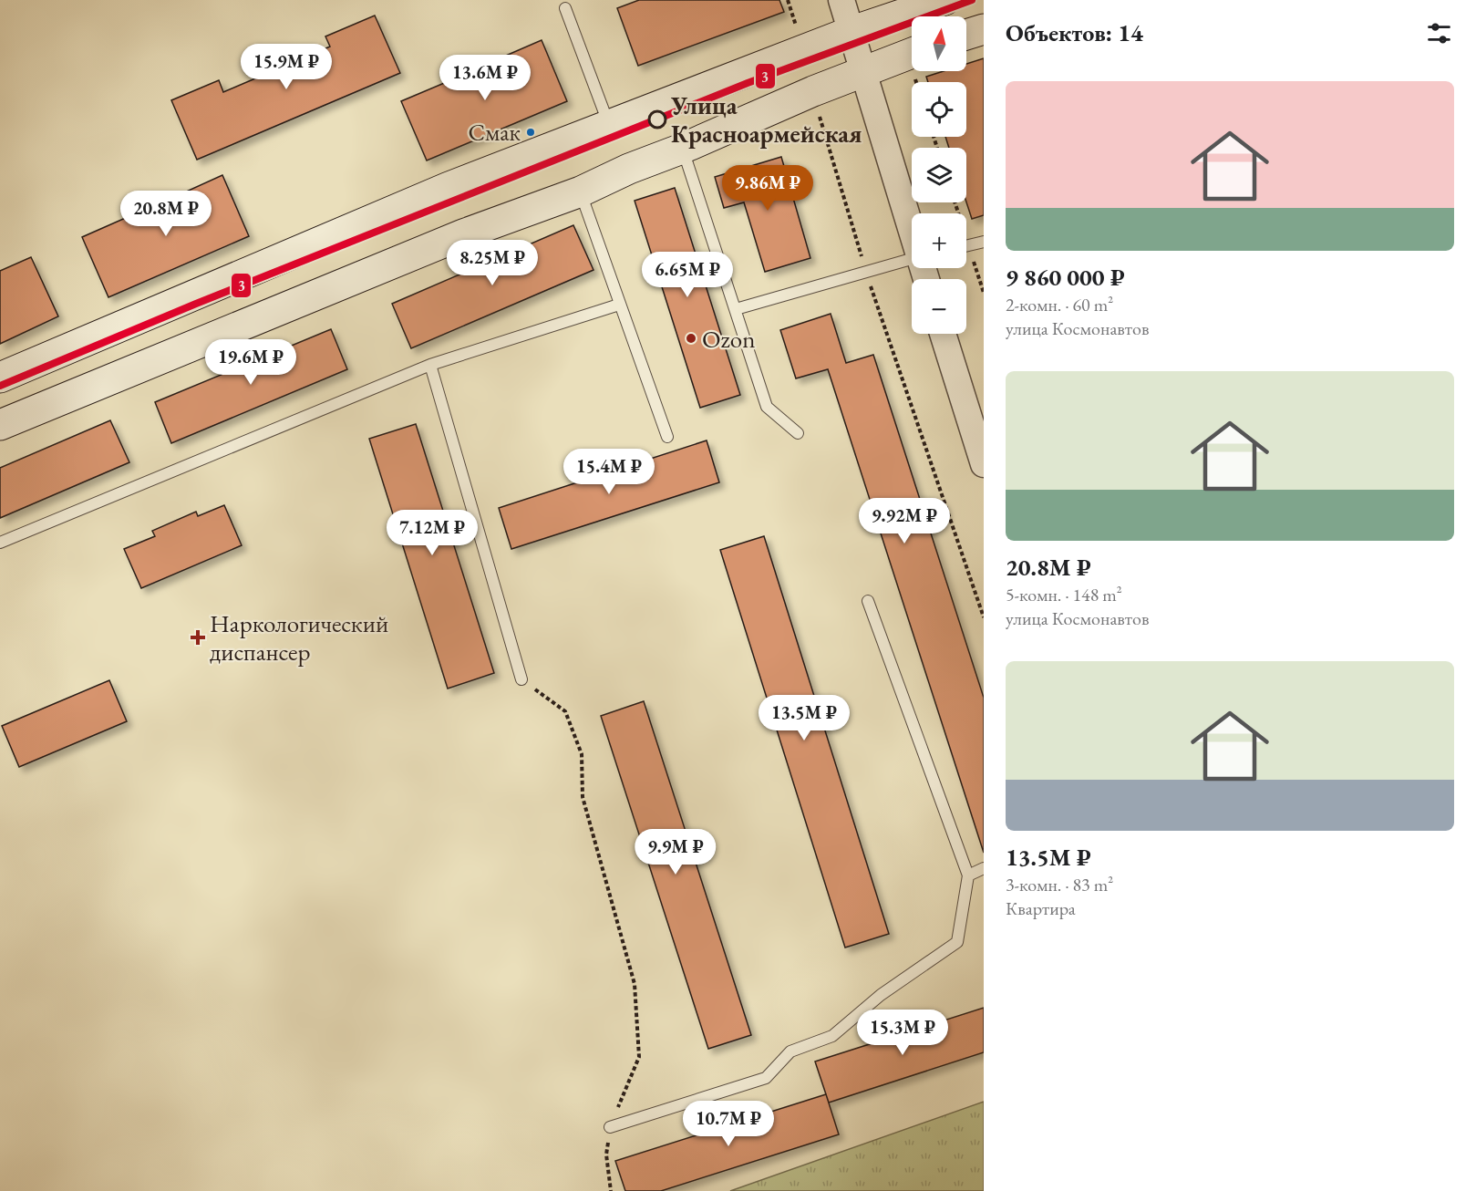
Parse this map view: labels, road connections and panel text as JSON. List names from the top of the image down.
{
  "places": {
    "other": ["Улица Красноармейская", "Смак", "Ozon"],
    "health": ["Наркологический диспансер"]
  },
  "lines": ["transit line 3"],
  "north": "top",
  "page": {
    "heading": "Объектов: 14",
    "map_buttons": ["+", "−"],
    "price": [
      "15.9M ₽",
      "13.6M ₽",
      "9.86M ₽",
      "20.8M ₽",
      "8.25M ₽",
      "6.65M ₽",
      "19.6M ₽",
      "15.4M ₽",
      "9.92M ₽",
      "7.12M ₽",
      "13.5M ₽",
      "9.9M ₽",
      "15.3M ₽",
      "10.7M ₽"
    ],
    "list": [
      {
        "name": "9 860 000 ₽",
        "note": "2-комн. · 60 m² · улица Космонавтов"
      },
      {
        "name": "20.8M ₽",
        "note": "5-комн. · 148 m² · улица Космонавтов"
      },
      {
        "name": "13.5M ₽",
        "note": "3-комн. · 83 m² · Квартира"
      }
    ]
  }
}
